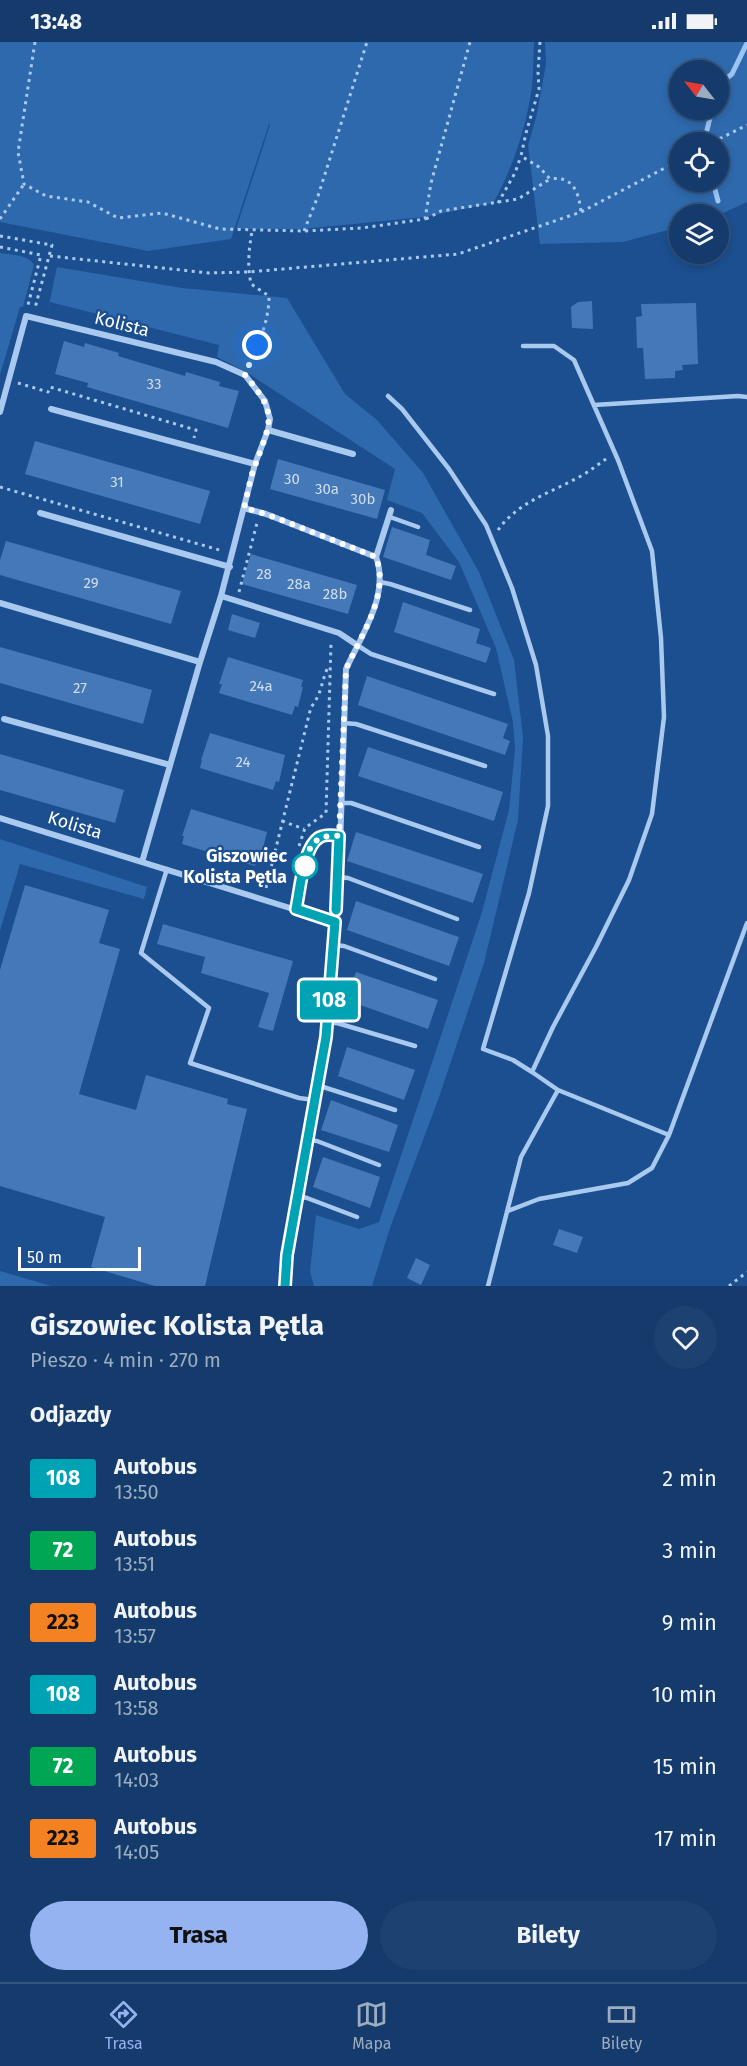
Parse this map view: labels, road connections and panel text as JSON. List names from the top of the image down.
{
  "streets": {
    "street": ["Kolista"]
  },
  "places": ["Giszowiec Kolista Pętla"],
  "lines": ["bus line 108"],
  "house_numbers": [
    "33",
    "30",
    "31",
    "30a",
    "30b",
    "28",
    "29",
    "28a",
    "28b",
    "24a",
    "27",
    "24"
  ],
  "scale_bar": "50 m",
  "north": "top left",
  "page": {
    "status": "13:48",
    "on_map": "108",
    "scale": "50 m",
    "heading": [
      ["Giszowiec Kolista Pętla", "Pieszo · 4 min · 270 m"],
      "Odjazdy"
    ],
    "list": [
      {
        "mark": "108",
        "name": "Autobus",
        "note": "13:50",
        "value": "2 min"
      },
      {
        "mark": "72",
        "name": "Autobus",
        "note": "13:51",
        "value": "3 min"
      },
      {
        "mark": "223",
        "name": "Autobus",
        "note": "13:57",
        "value": "9 min"
      },
      {
        "mark": "108",
        "name": "Autobus",
        "note": "13:58",
        "value": "10 min"
      },
      {
        "mark": "72",
        "name": "Autobus",
        "note": "14:03",
        "value": "15 min"
      },
      {
        "mark": "223",
        "name": "Autobus",
        "note": "14:05",
        "value": "17 min"
      }
    ],
    "buttons": ["Trasa", "Bilety"],
    "tabs": ["Trasa", "Mapa", "Bilety"]
  }
}
